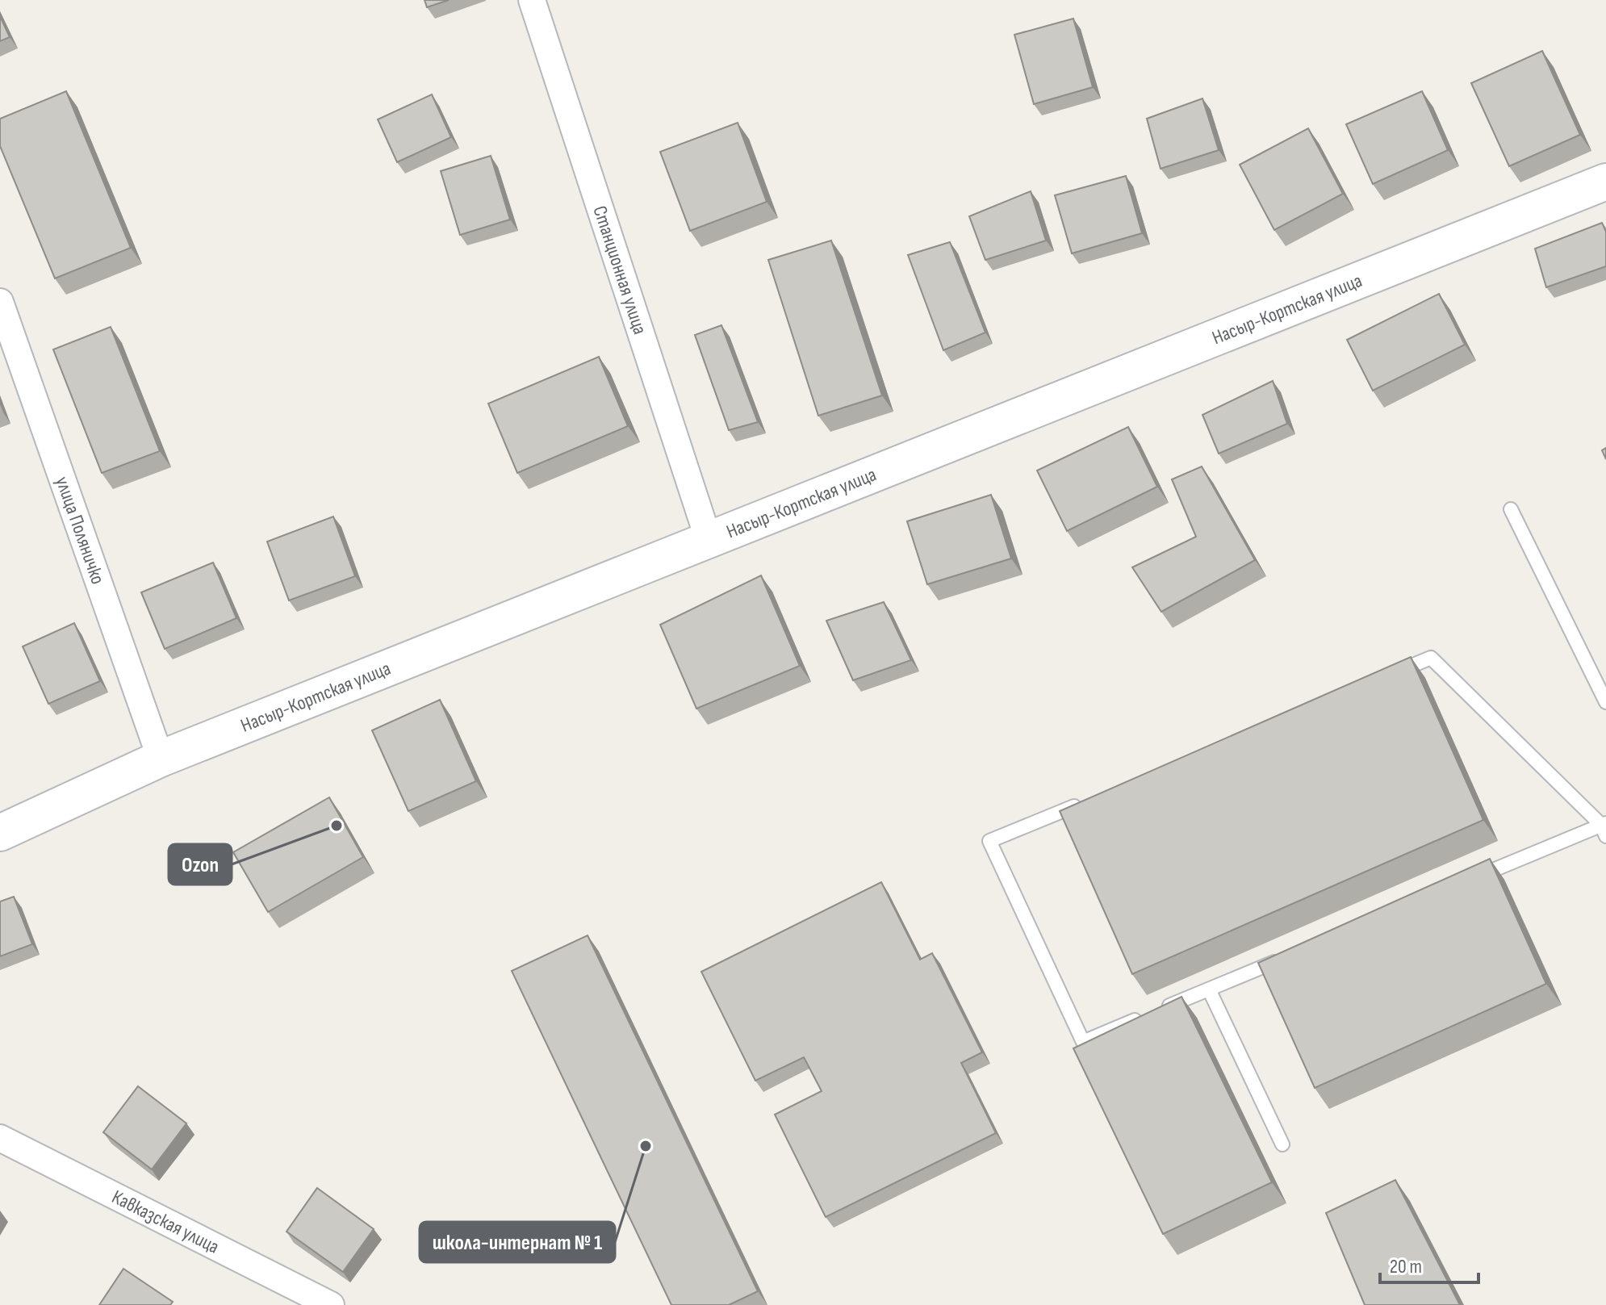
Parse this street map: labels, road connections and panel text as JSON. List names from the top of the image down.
{
  "streets": {
    "street": [
      "Станционная улица",
      "Насыр-Кортская улица",
      "улица Поляничко",
      "Кавказская улица"
    ]
  },
  "crossings": [
    ["Станционная улица", "Насыр-Кортская улица"],
    ["Насыр-Кортская улица", "улица Поляничко"]
  ],
  "places": ["Ozon", "школа-интернат № 1"],
  "scale_bar": "20 m"
}
